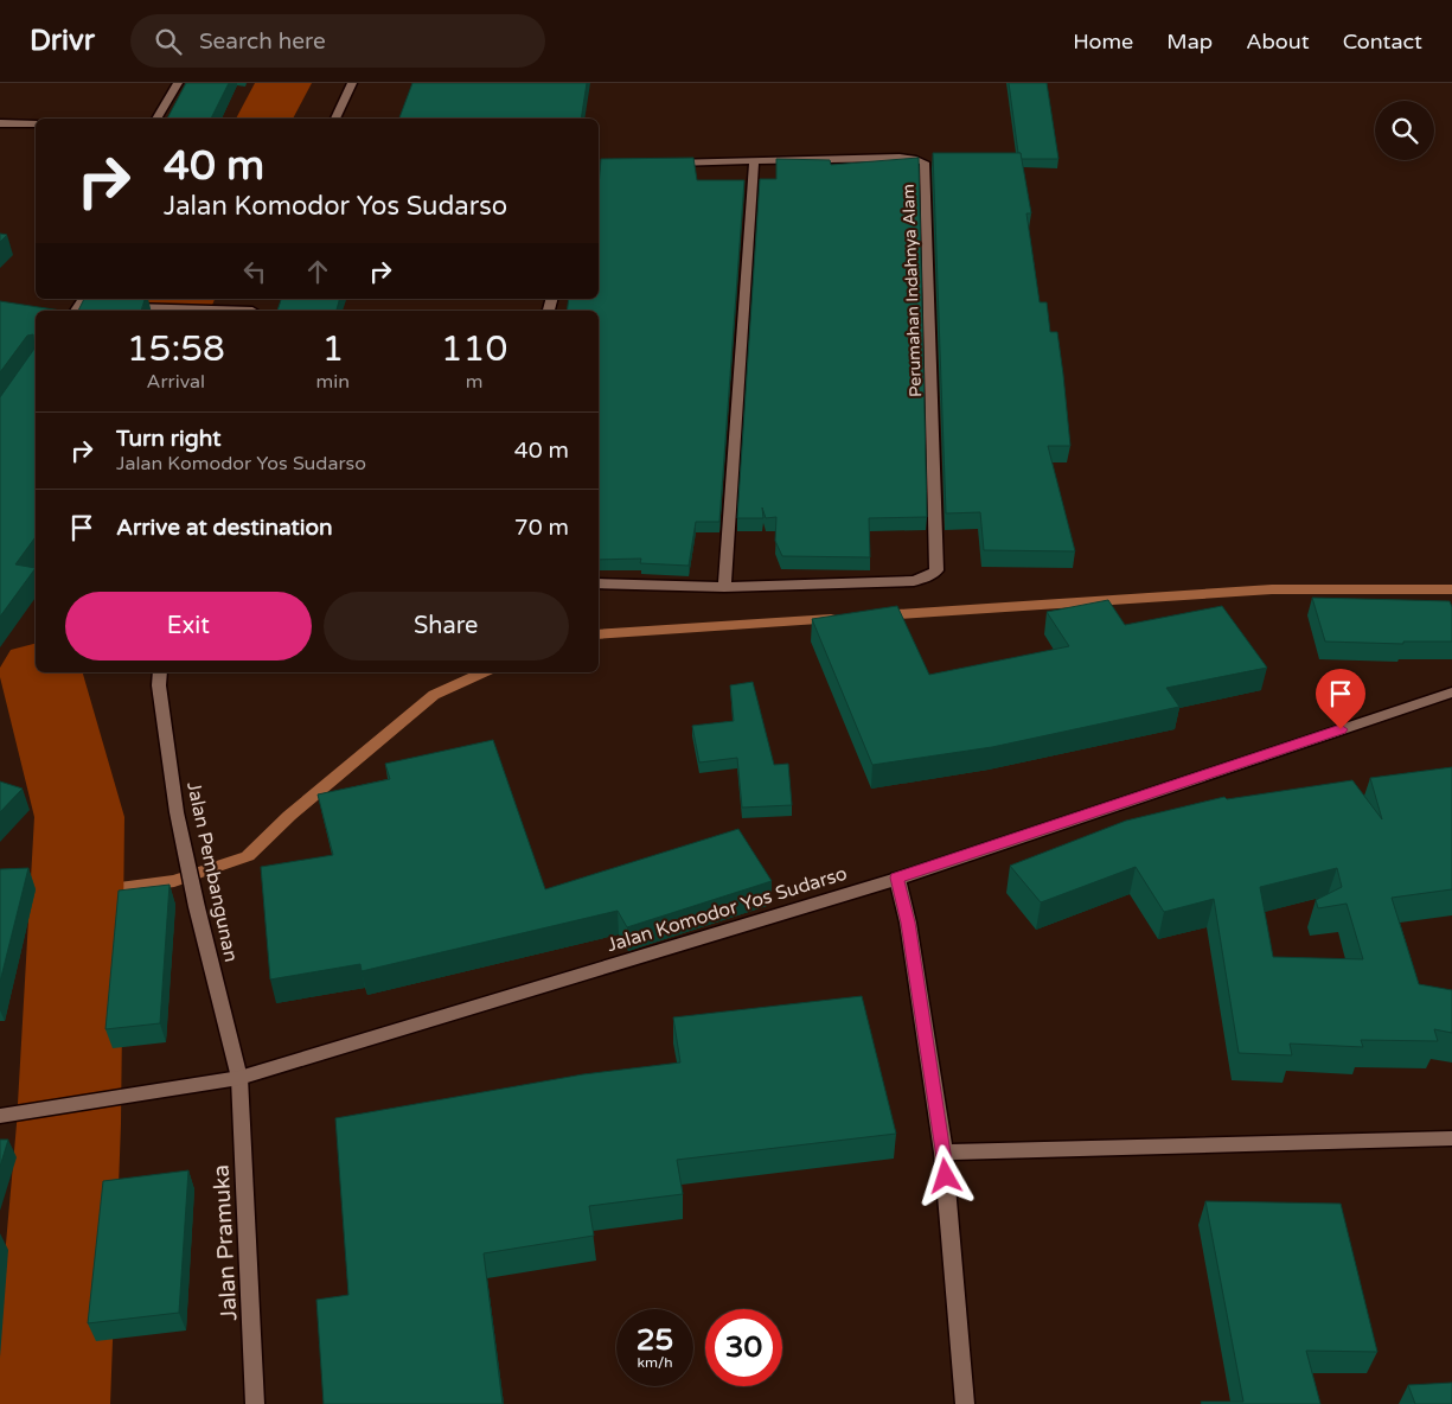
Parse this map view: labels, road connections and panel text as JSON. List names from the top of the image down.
{
  "streets": {
    "street": [
      "Perumahan Indahnya Alam",
      "Jalan Pembangunan",
      "Jalan Komodor Yos Sudarso",
      "Jalan Pramuka"
    ]
  },
  "crossings": [
    ["Jalan Pembangunan", "Jalan Komodor Yos Sudarso"],
    ["Jalan Pembangunan", "Jalan Pramuka"],
    ["Jalan Komodor Yos Sudarso", "Jalan Pramuka"]
  ],
  "page": {
    "header": "Drivr",
    "search": "Search here",
    "nav": [
      "Home",
      "Map",
      "About",
      "Contact"
    ],
    "turn": ["40 m", "Jalan Komodor Yos Sudarso"],
    "eta": [
      "15:58",
      "Arrival",
      "1",
      "min",
      "110",
      "m"
    ],
    "list": [
      {
        "name": "Turn right",
        "note": "Jalan Komodor Yos Sudarso",
        "value": "40 m"
      },
      {
        "name": "Arrive at destination",
        "value": "70 m"
      }
    ],
    "buttons": ["Exit", "Share"],
    "speed": "25 km/h",
    "limit": "30"
  }
}
